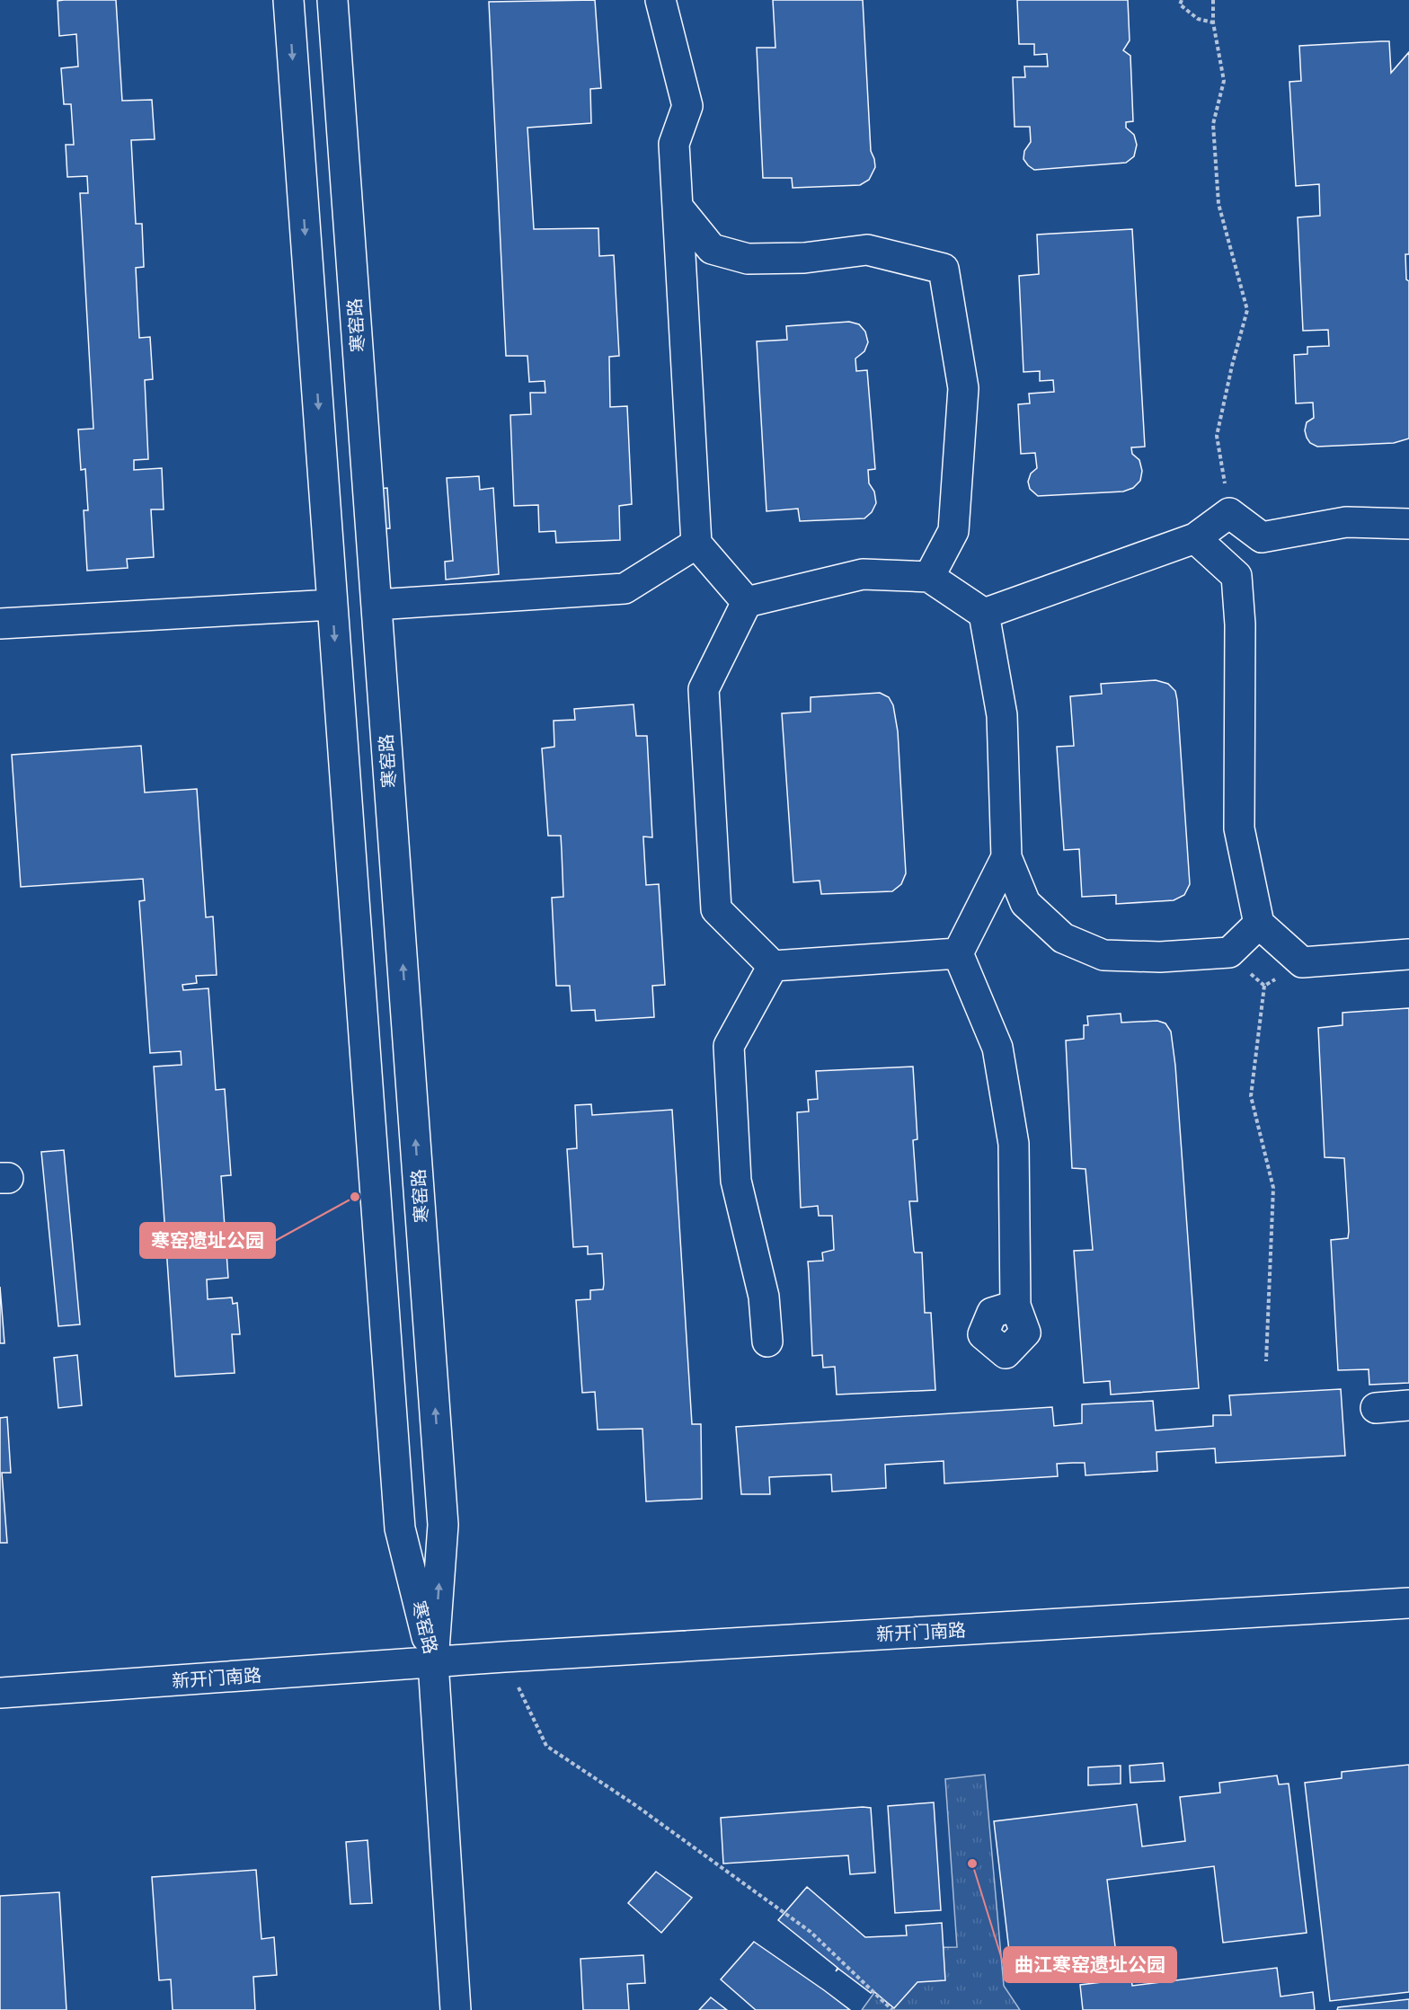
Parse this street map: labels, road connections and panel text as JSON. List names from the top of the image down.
{
  "streets": {
    "street": ["寒窑路", "新开门南路"]
  },
  "crossings": [
    ["寒窑路", "新开门南路"]
  ],
  "places": ["寒窑遗址公园", "曲江寒窑遗址公园"]
}
